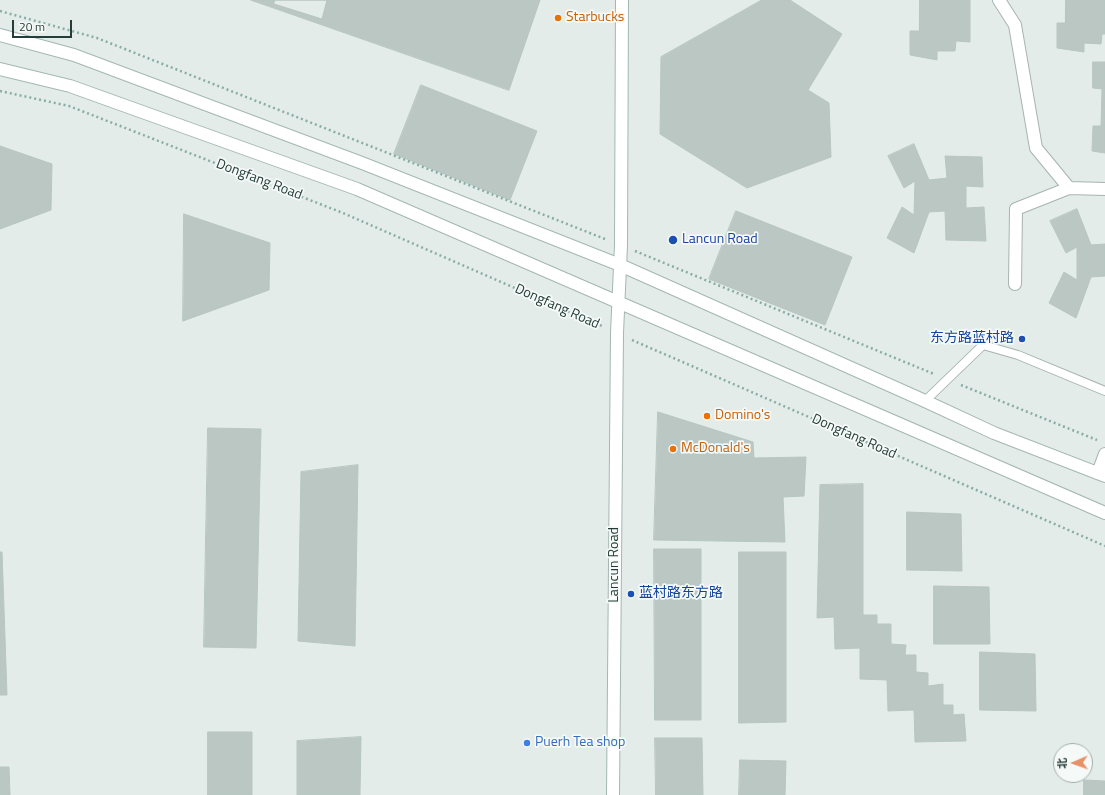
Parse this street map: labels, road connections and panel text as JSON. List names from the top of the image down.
{
  "streets": {
    "main road": ["Dongfang Road", "Lancun Road"]
  },
  "crossings": [
    ["Dongfang Road", "Lancun Road"]
  ],
  "places": [
    "Starbucks",
    "Lancun Road",
    "东方路蓝村路",
    "Domino's",
    "McDonald's",
    "蓝村路东方路",
    "Puerh Tea shop"
  ],
  "scale_bar": "20 m",
  "north": "left"
}
